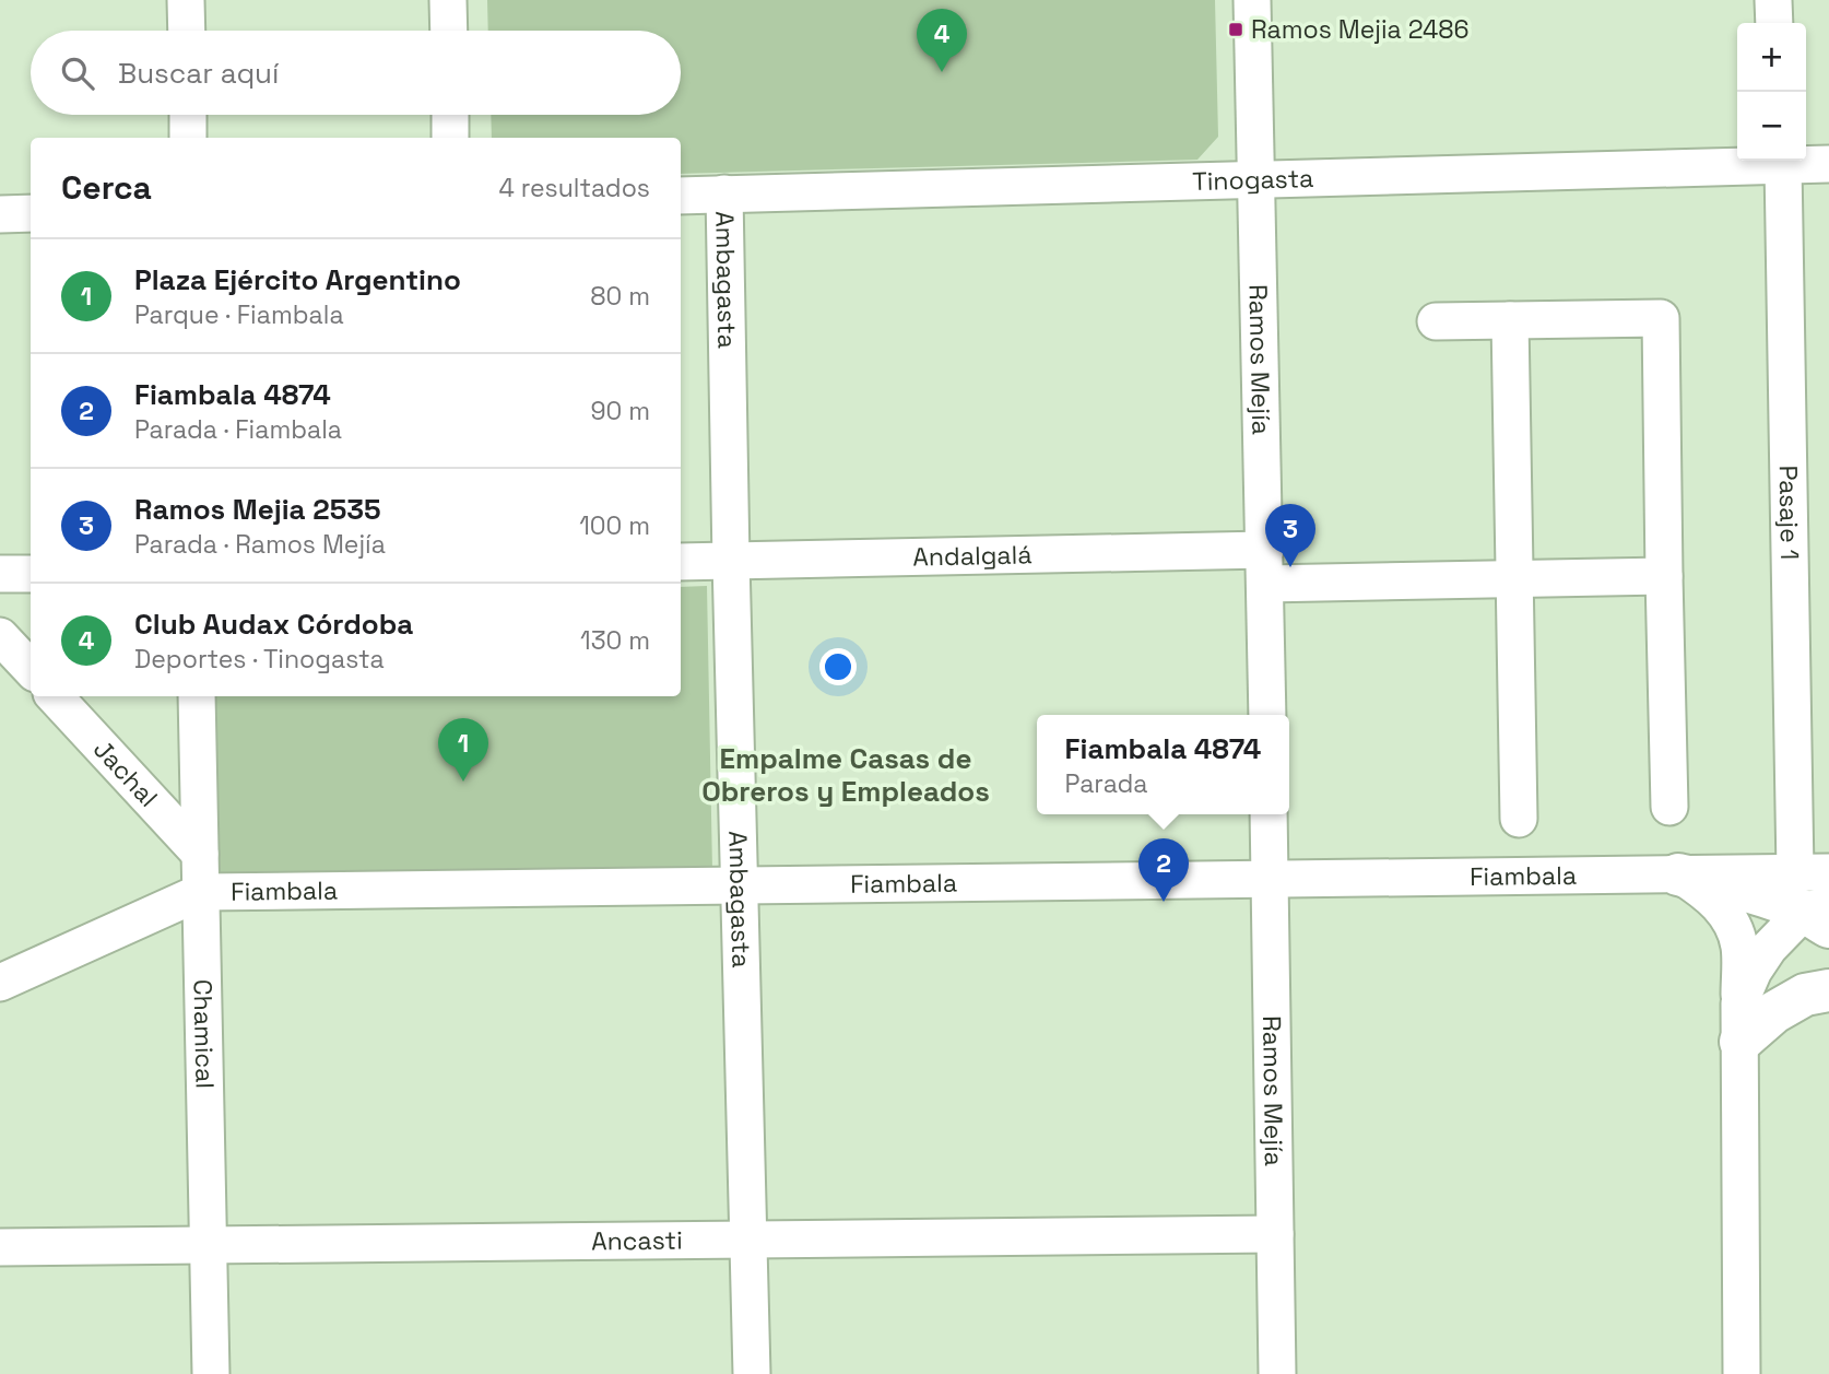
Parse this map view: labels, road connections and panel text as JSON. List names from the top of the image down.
{
  "streets": {
    "street": [
      "Tinogasta",
      "Ambagasta",
      "Ramos Mejía",
      "Pasaje 1",
      "Andalgalá",
      "Jachal",
      "Fiambala",
      "Chamical",
      "Ancasti"
    ]
  },
  "crossings": [
    ["Tinogasta", "Ambagasta"],
    ["Tinogasta", "Ramos Mejía"],
    ["Ambagasta", "Andalgalá"],
    ["Ambagasta", "Fiambala"],
    ["Ambagasta", "Ancasti"],
    ["Ramos Mejía", "Andalgalá"],
    ["Ramos Mejía", "Fiambala"],
    ["Ramos Mejía", "Ancasti"],
    ["Jachal", "Chamical"],
    ["Fiambala", "Chamical"],
    ["Chamical", "Ancasti"]
  ],
  "districts": ["Empalme Casas de Obreros y Empleados"],
  "places": {
    "transit": ["Ramos Mejia 2486"]
  },
  "page": {
    "pins": [
      "4",
      "3",
      "1",
      "2"
    ],
    "map_buttons": ["+", "−"],
    "search": "Buscar aquí",
    "heading": ["Cerca", "4 resultados"],
    "list": [
      {
        "mark": "1",
        "name": "Plaza Ejército Argentino",
        "note": "Parque · Fiambala",
        "value": "80 m"
      },
      {
        "mark": "2",
        "name": "Fiambala 4874",
        "note": "Parada · Fiambala",
        "value": "90 m"
      },
      {
        "mark": "3",
        "name": "Ramos Mejia 2535",
        "note": "Parada · Ramos Mejía",
        "value": "100 m"
      },
      {
        "mark": "4",
        "name": "Club Audax Córdoba",
        "note": "Deportes · Tinogasta",
        "value": "130 m"
      }
    ],
    "popup": ["Fiambala 4874", "Parada"]
  }
}
